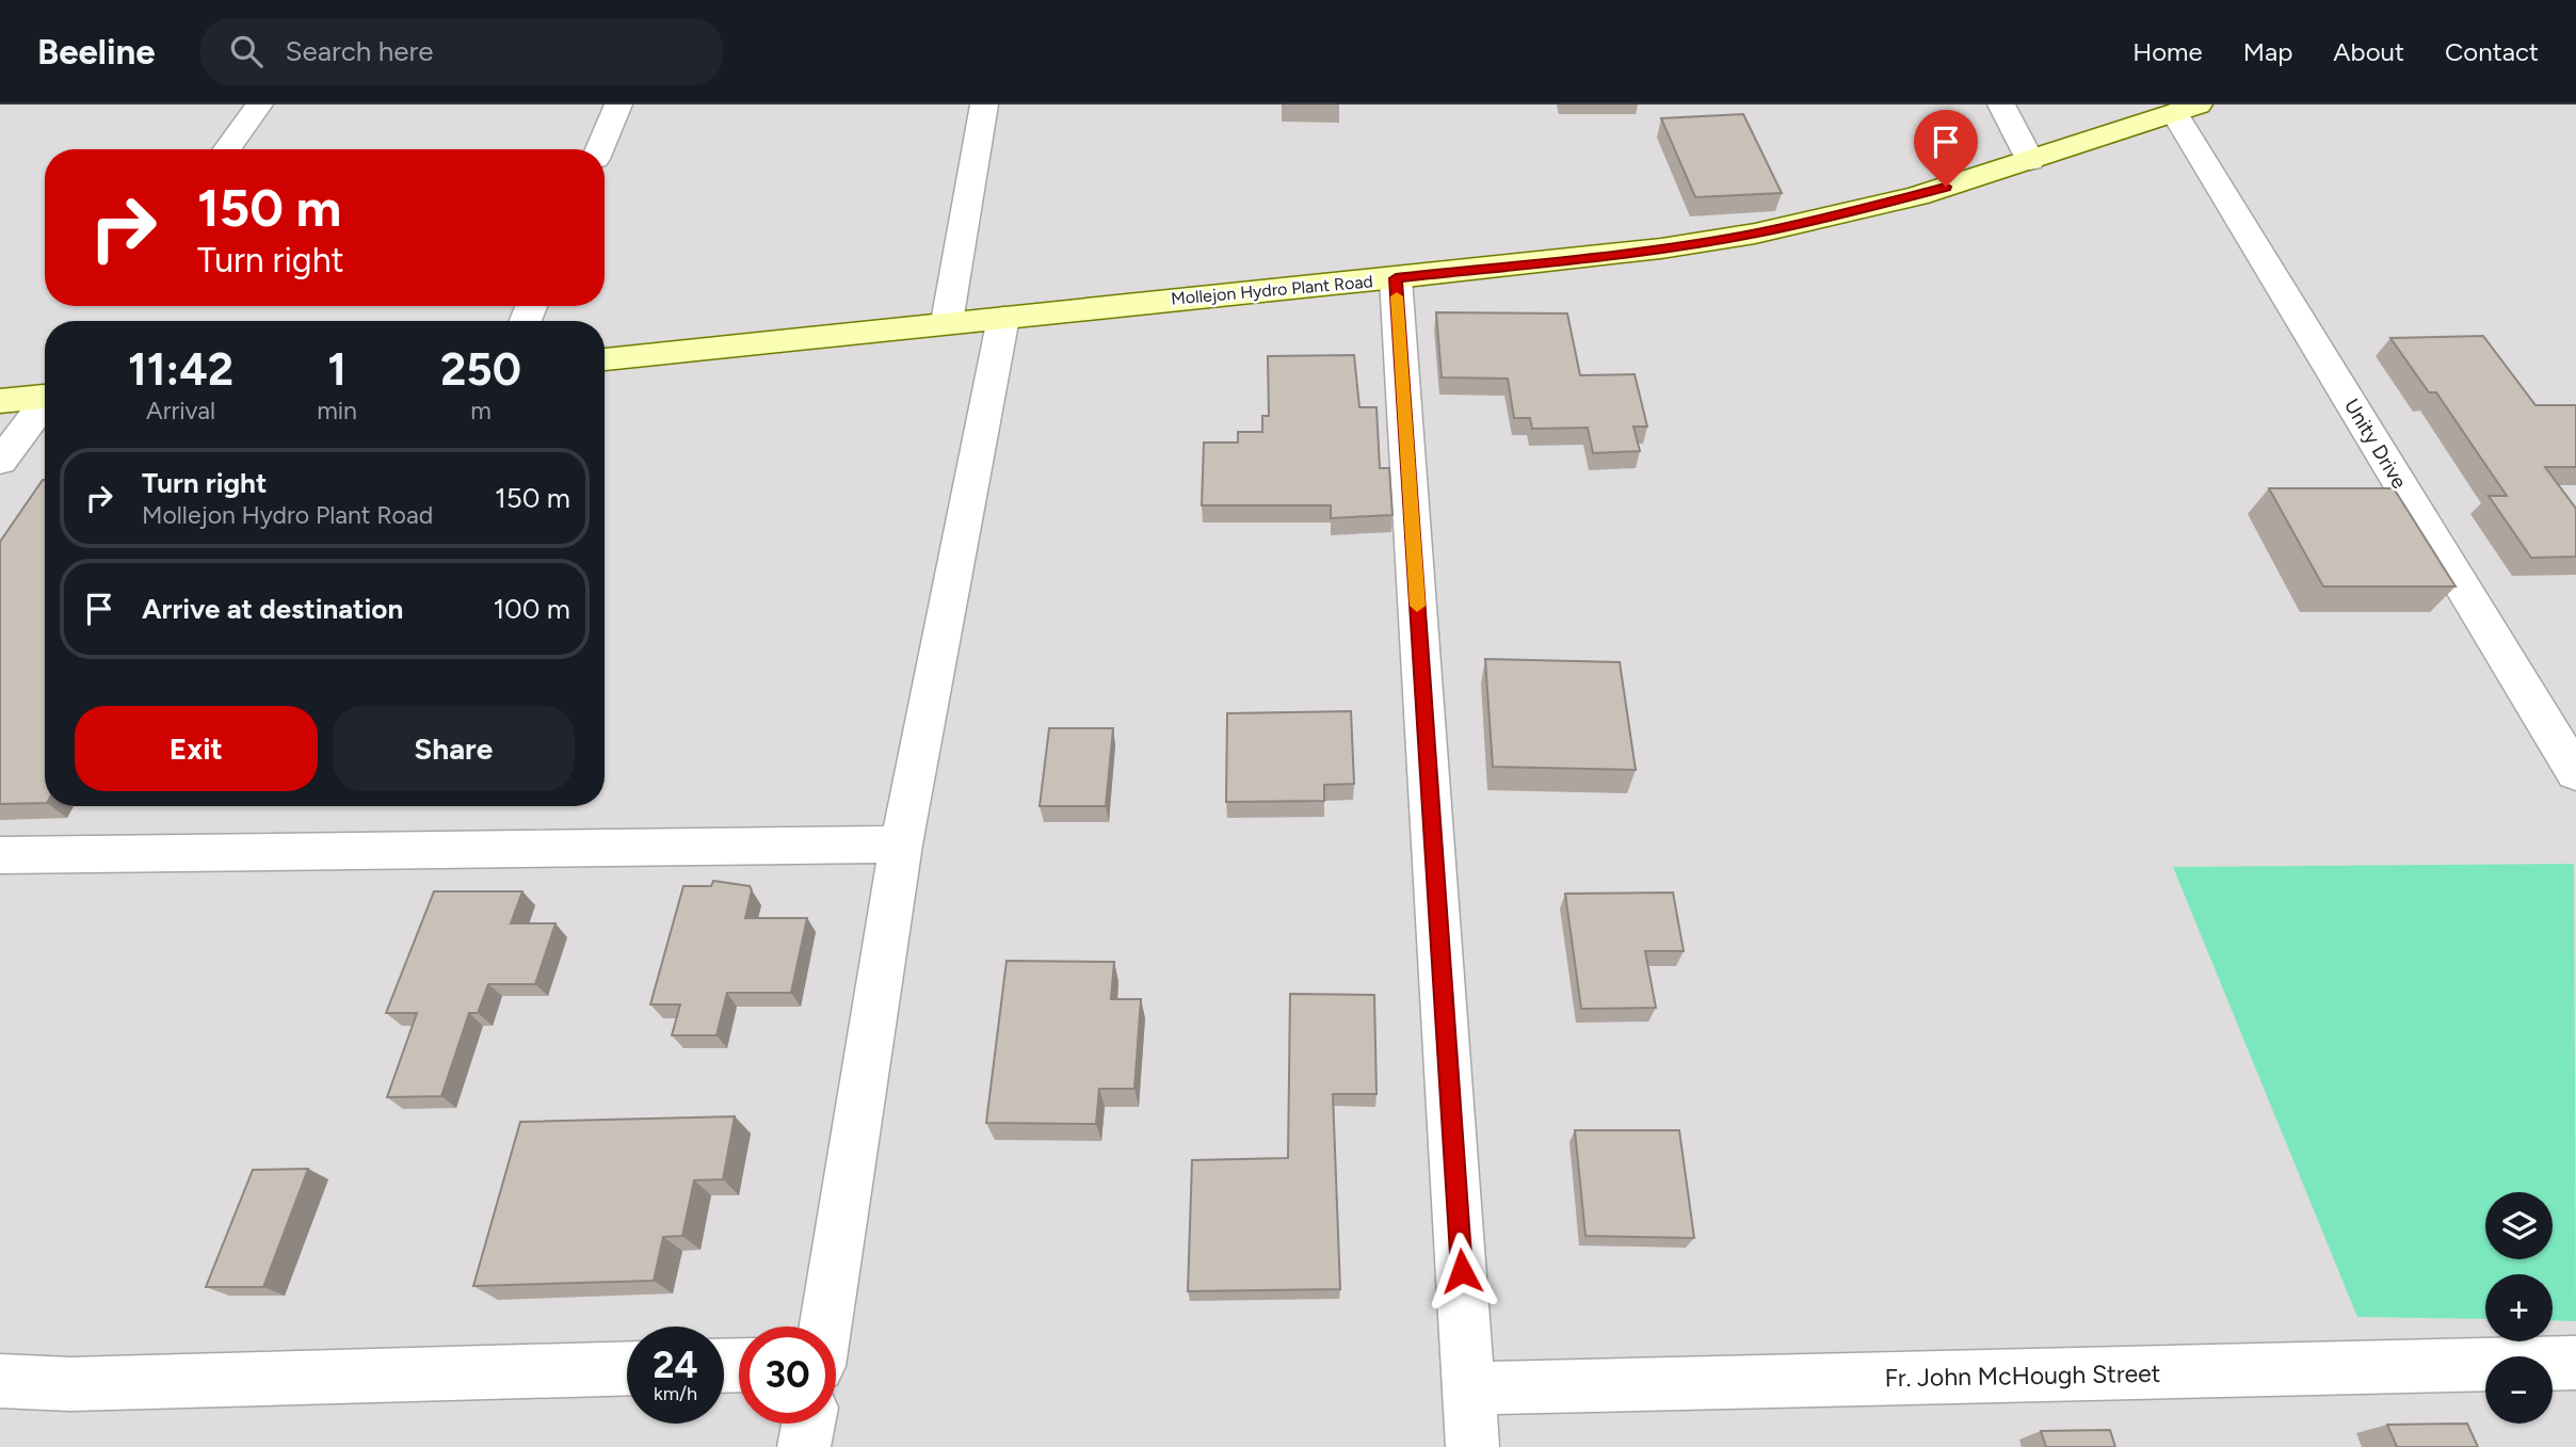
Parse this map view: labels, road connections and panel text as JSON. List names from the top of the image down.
{
  "streets": {
    "street": ["Mollejon Hydro Plant Road", "Unity Drive", "Fr. John McHough Street"]
  },
  "crossings": [
    ["Mollejon Hydro Plant Road", "Unity Drive"]
  ],
  "page": {
    "header": "Beeline",
    "search": "Search here",
    "nav": [
      "Home",
      "Map",
      "About",
      "Contact"
    ],
    "turn": ["150 m", "Turn right"],
    "eta": [
      "11:42",
      "Arrival",
      "1",
      "min",
      "250",
      "m"
    ],
    "list": [
      {
        "name": "Turn right",
        "note": "Mollejon Hydro Plant Road",
        "value": "150 m"
      },
      {
        "name": "Arrive at destination",
        "value": "100 m"
      }
    ],
    "buttons": ["Exit", "Share"],
    "map_buttons": ["+", "−"],
    "speed": "24 km/h",
    "limit": "30"
  }
}
